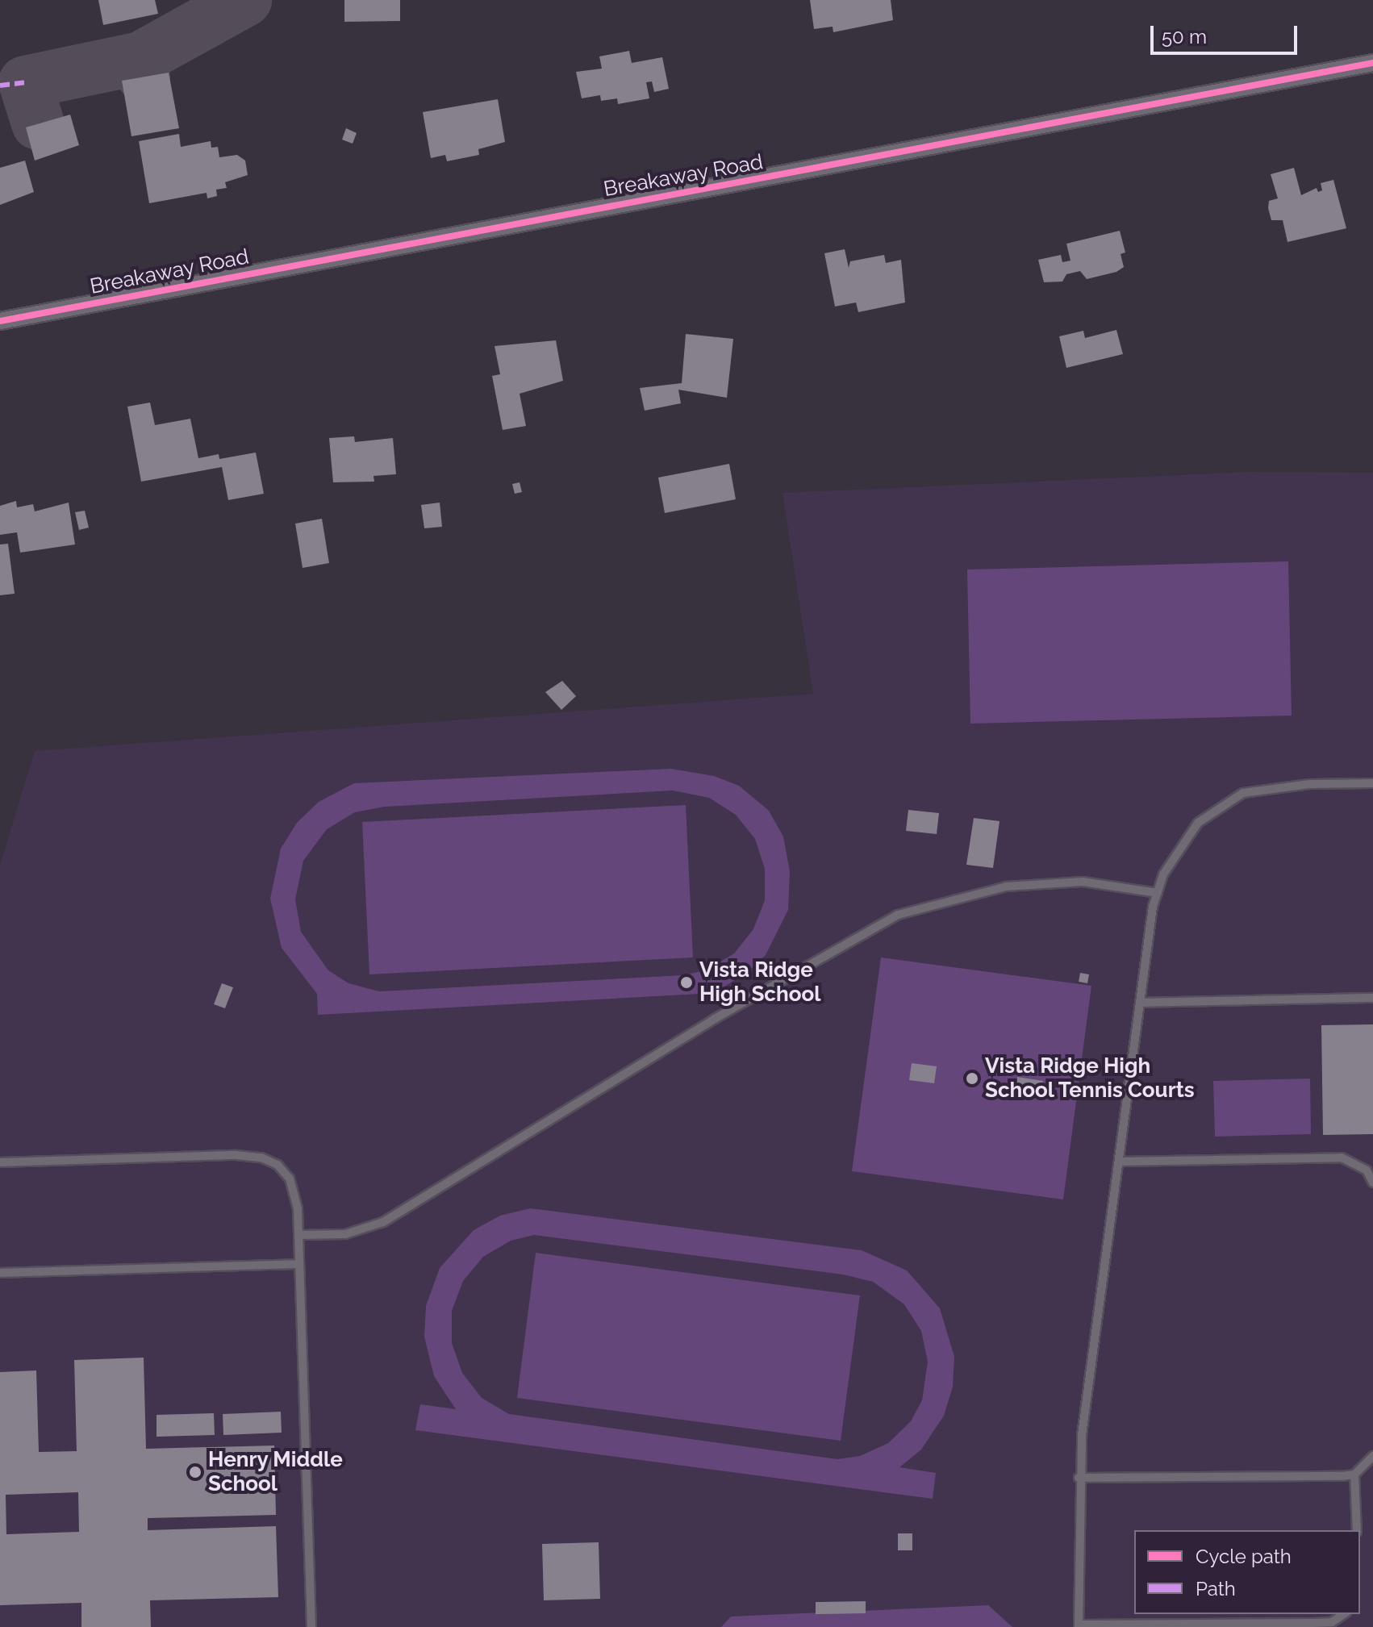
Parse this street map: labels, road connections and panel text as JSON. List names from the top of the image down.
{
  "streets": {
    "street": ["Breakaway Road"]
  },
  "places": ["Vista Ridge High School", "Vista Ridge High School Tennis Courts", "Henry Middle School"],
  "legend": ["Cycle path", "Path"],
  "scale_bar": "50 m"
}
